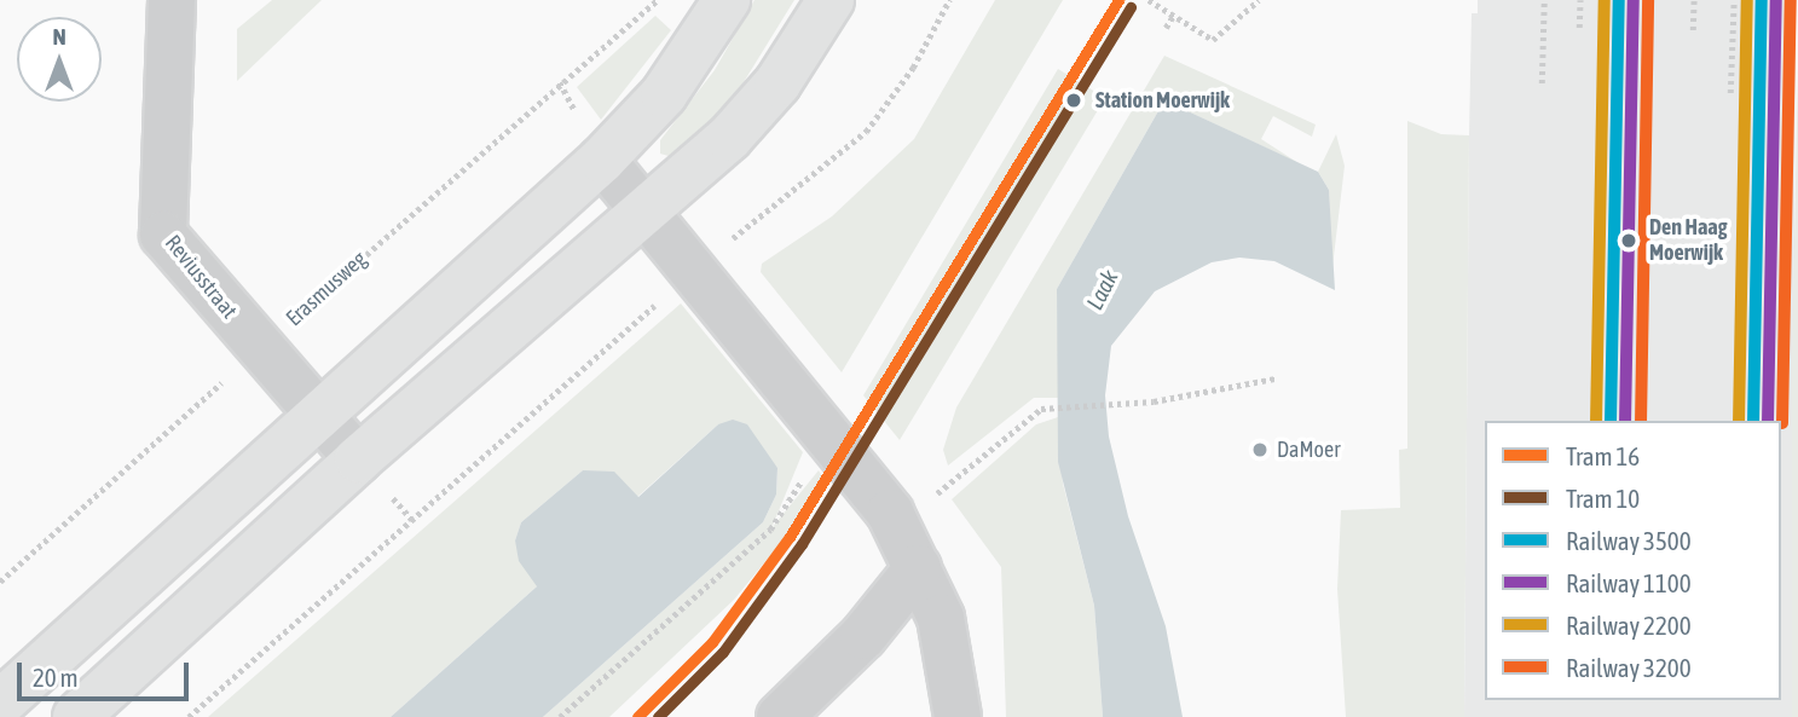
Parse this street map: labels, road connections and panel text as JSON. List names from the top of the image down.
{
  "streets": {
    "street": ["Reviusstraat"],
    "path": ["Erasmusweg"]
  },
  "crossings": [
    ["Reviusstraat", "Erasmusweg"]
  ],
  "water": ["Laak"],
  "places": ["Station Moerwijk", "Den Haag Moerwijk", "DaMoer"],
  "lines": [
    "tram line 16",
    "rail line 3500",
    "rail line 1100",
    "rail line 2200",
    "rail line 3200",
    "tram line 10"
  ],
  "legend": [
    "Tram 16",
    "Tram 10",
    "Railway 3500",
    "Railway 1100",
    "Railway 2200",
    "Railway 3200"
  ],
  "scale_bar": "20 m",
  "north": "top"
}
